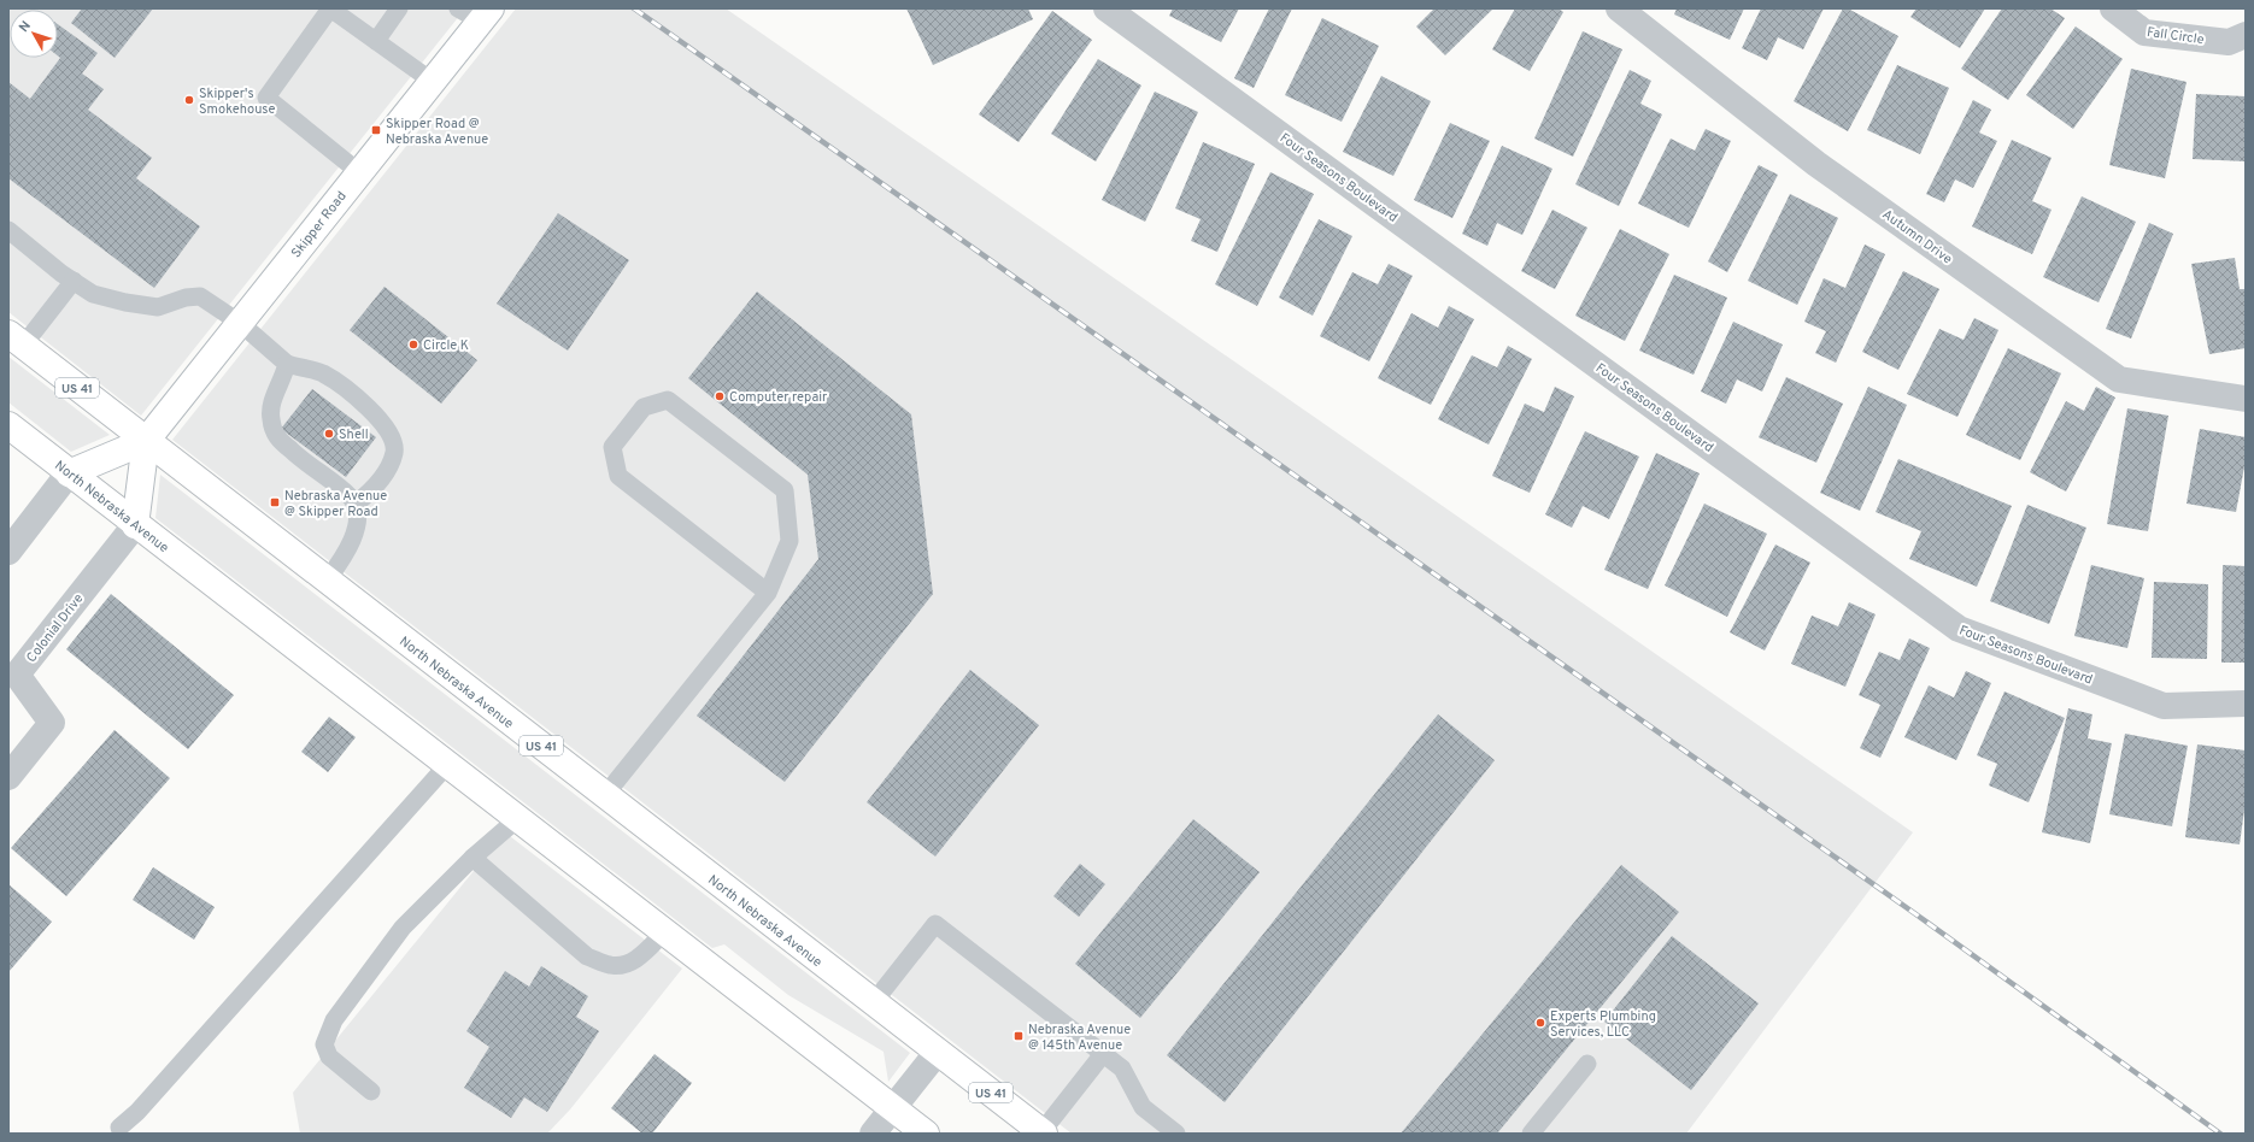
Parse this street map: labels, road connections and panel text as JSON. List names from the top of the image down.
{
  "streets": {
    "main road": ["Skipper Road", "US 41", "North Nebraska Avenue"],
    "street": [
      "Fall Circle",
      "Four Seasons Boulevard",
      "Autumn Drive",
      "Colonial Drive"
    ]
  },
  "crossings": [
    ["Skipper Road", "North Nebraska Avenue"],
    ["North Nebraska Avenue", "Colonial Drive"]
  ],
  "places": {
    "other": [
      "Skipper's Smokehouse",
      "Circle K",
      "Computer repair",
      "Shell",
      "Experts Plumbing Services, LLC"
    ],
    "transit": ["Skipper Road @ Nebraska Avenue", "Nebraska Avenue @ Skipper Road", "Nebraska Avenue @ 145th Avenue"]
  },
  "north": "top left"
}
